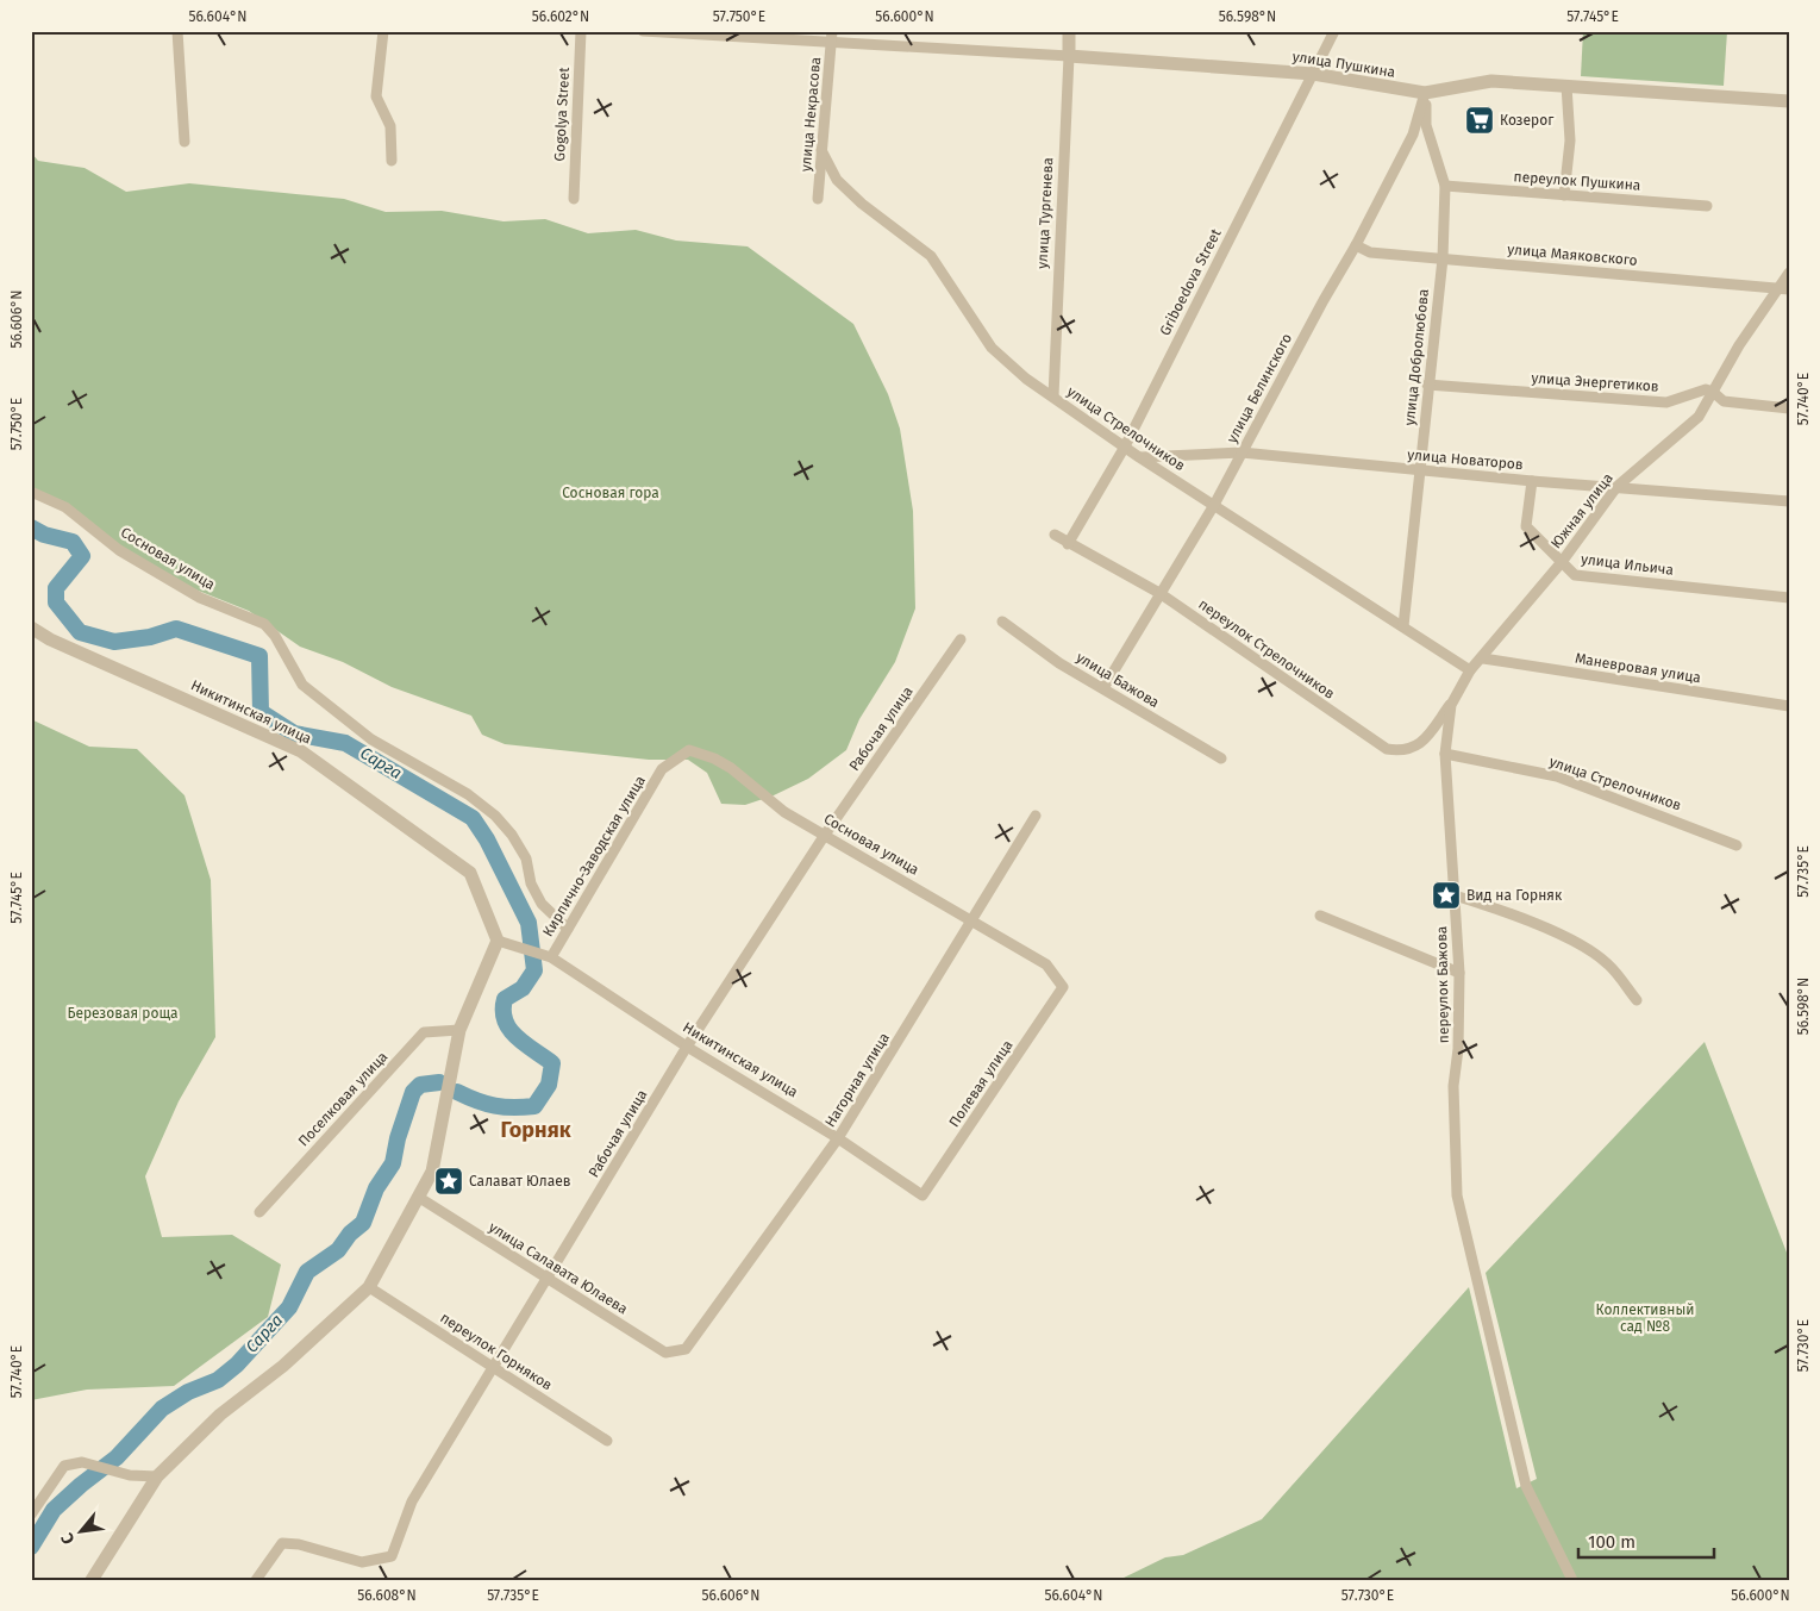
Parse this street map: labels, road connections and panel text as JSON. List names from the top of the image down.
{
  "streets": {
    "street": [
      "улица Пушкина",
      "Gogolya Street",
      "улица Некрасова",
      "переулок Пушкина",
      "улица Тургенева",
      "улица Маяковского",
      "Griboedova Street",
      "улица Добролюбова",
      "улица Энергетиков",
      "улица Белинского",
      "улица Стрелочников",
      "улица Новаторов",
      "Южная улица",
      "Сосновая улица",
      "улица Ильича",
      "переулок Стрелочников",
      "Маневровая улица",
      "улица Бажова",
      "Никитинская улица",
      "Рабочая улица",
      "Кирпично-Заводская улица",
      "переулок Бажова",
      "Нагорная улица",
      "Полевая улица",
      "Поселковая улица",
      "улица Салавата Юлаева",
      "переулок Горняков"
    ]
  },
  "crossings": [
    ["улица Пушкина", "улица Некрасова"],
    ["улица Пушкина", "улица Тургенева"],
    ["улица Пушкина", "Griboedova Street"],
    ["улица Пушкина", "улица Добролюбова"],
    ["улица Пушкина", "улица Белинского"],
    ["улица Некрасова", "улица Стрелочников"],
    ["переулок Пушкина", "улица Добролюбова"],
    ["улица Тургенева", "улица Стрелочников"],
    ["улица Маяковского", "улица Добролюбова"],
    ["улица Маяковского", "улица Белинского"],
    ["улица Маяковского", "Южная улица"],
    ["Griboedova Street", "улица Стрелочников"],
    ["Griboedova Street", "переулок Стрелочников"],
    ["улица Добролюбова", "улица Энергетиков"],
    ["улица Добролюбова", "улица Белинского"],
    ["улица Добролюбова", "улица Стрелочников"],
    ["улица Добролюбова", "улица Новаторов"],
    ["улица Энергетиков", "Южная улица"],
    ["улица Белинского", "улица Стрелочников"],
    ["улица Белинского", "улица Новаторов"],
    ["улица Белинского", "переулок Стрелочников"],
    ["улица Белинского", "улица Бажова"],
    ["улица Стрелочников", "улица Новаторов"],
    ["улица Стрелочников", "Южная улица"],
    ["улица Стрелочников", "переулок Бажова"],
    ["улица Новаторов", "Южная улица"],
    ["улица Новаторов", "улица Ильича"],
    ["Южная улица", "улица Ильича"],
    ["Южная улица", "переулок Стрелочников"],
    ["Южная улица", "Маневровая улица"],
    ["Южная улица", "переулок Бажова"],
    ["Сосновая улица", "Рабочая улица"],
    ["Сосновая улица", "Кирпично-Заводская улица"],
    ["Сосновая улица", "Нагорная улица"],
    ["Сосновая улица", "Полевая улица"],
    ["Никитинская улица", "Рабочая улица"],
    ["Никитинская улица", "Кирпично-Заводская улица"],
    ["Никитинская улица", "Нагорная улица"],
    ["Никитинская улица", "Полевая улица"],
    ["Рабочая улица", "улица Салавата Юлаева"],
    ["Рабочая улица", "переулок Горняков"],
    ["Нагорная улица", "улица Салавата Юлаева"]
  ],
  "districts": ["Горняк"],
  "water": ["Сарга"],
  "parks": ["Сосновая гора", "Березовая роща", "Коллективный сад №8"],
  "places": {
    "supermarket": ["Козерог"],
    "place": ["Вид на Горняк", "Салават Юлаев"]
  },
  "scale_bar": "100 m",
  "north": "bottom left",
  "coordinates": [
    "56.604°N",
    "56.602°N",
    "57.750°E",
    "56.600°N",
    "56.598°N",
    "57.745°E",
    "56.606°N",
    "57.740°E",
    "57.735°E",
    "57.730°E",
    "56.608°N"
  ]
}
